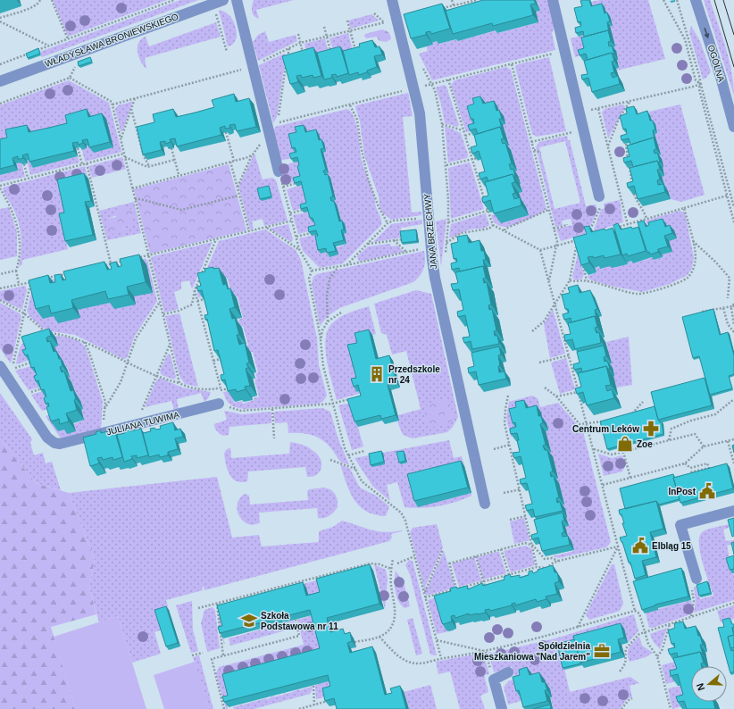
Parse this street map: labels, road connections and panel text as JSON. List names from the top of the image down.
{
  "streets": {
    "street": [
      "WŁADYSŁAWA BRONIEWSKIEGO",
      "OGÓLNA",
      "JANA BRZECHWY",
      "JULIANA TUWIMA"
    ]
  },
  "one_way": ["OGÓLNA"],
  "places": {
    "building": ["Przedszkole nr 24"],
    "pharmacy": ["Centrum Leków"],
    "shop": ["Zoe"],
    "public building": ["InPost", "Elbląg 15"],
    "school or university": ["Szkoła Podstawowa nr 11"],
    "office": ["Spółdzielnia Mieszkaniowa \"Nad Jarem\""]
  },
  "north": "left"
}
